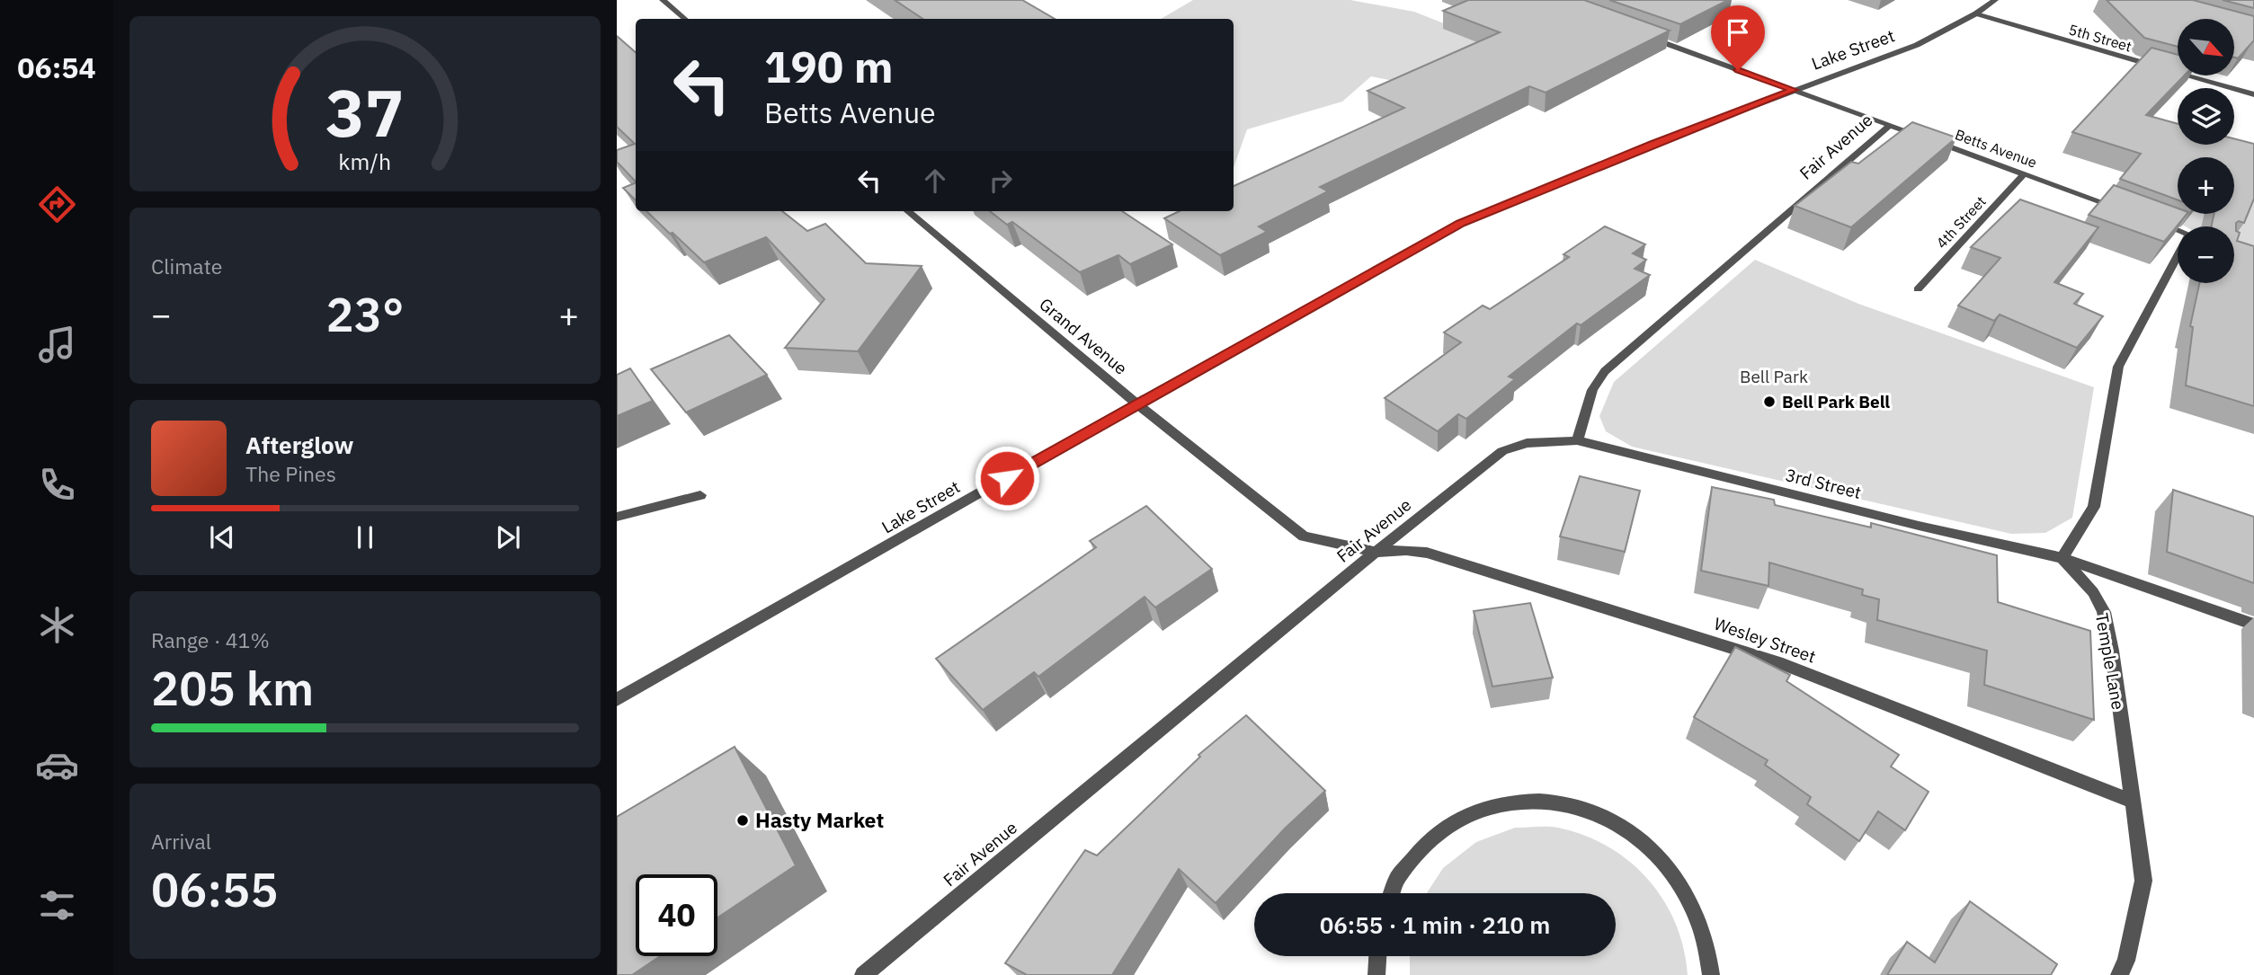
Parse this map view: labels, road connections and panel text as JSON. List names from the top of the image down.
{
  "streets": {
    "street": [
      "5th Street",
      "Lake Street",
      "Fair Avenue",
      "Betts Avenue",
      "4th Street",
      "Grand Avenue",
      "3rd Street",
      "Wesley Street",
      "Temple Lane"
    ]
  },
  "crossings": [
    ["5th Street", "Lake Street"],
    ["Lake Street", "Betts Avenue"],
    ["Lake Street", "Grand Avenue"],
    ["Fair Avenue", "Betts Avenue"],
    ["Fair Avenue", "Grand Avenue"],
    ["Fair Avenue", "3rd Street"],
    ["Fair Avenue", "Wesley Street"],
    ["Betts Avenue", "4th Street"],
    ["Grand Avenue", "Wesley Street"],
    ["3rd Street", "Temple Lane"],
    ["Wesley Street", "Temple Lane"]
  ],
  "parks": ["Bell Park"],
  "places": ["Bell Park Bell", "Hasty Market"],
  "north": "bottom right",
  "page": {
    "tabs": "06:54",
    "map_buttons": ["+", "−"],
    "turn": ["190 m", "Betts Avenue"],
    "tile": [
      "Climate",
      ["Range · 41%", "205 km"],
      ["Arrival", "06:55"]
    ],
    "heat": ["−", "23°", "+"],
    "song": ["Afterglow", "The Pines"],
    "limit": "40",
    "trip": "06:55 · 1 min · 210 m",
    "gauge": ["37", "km/h"]
  }
}
